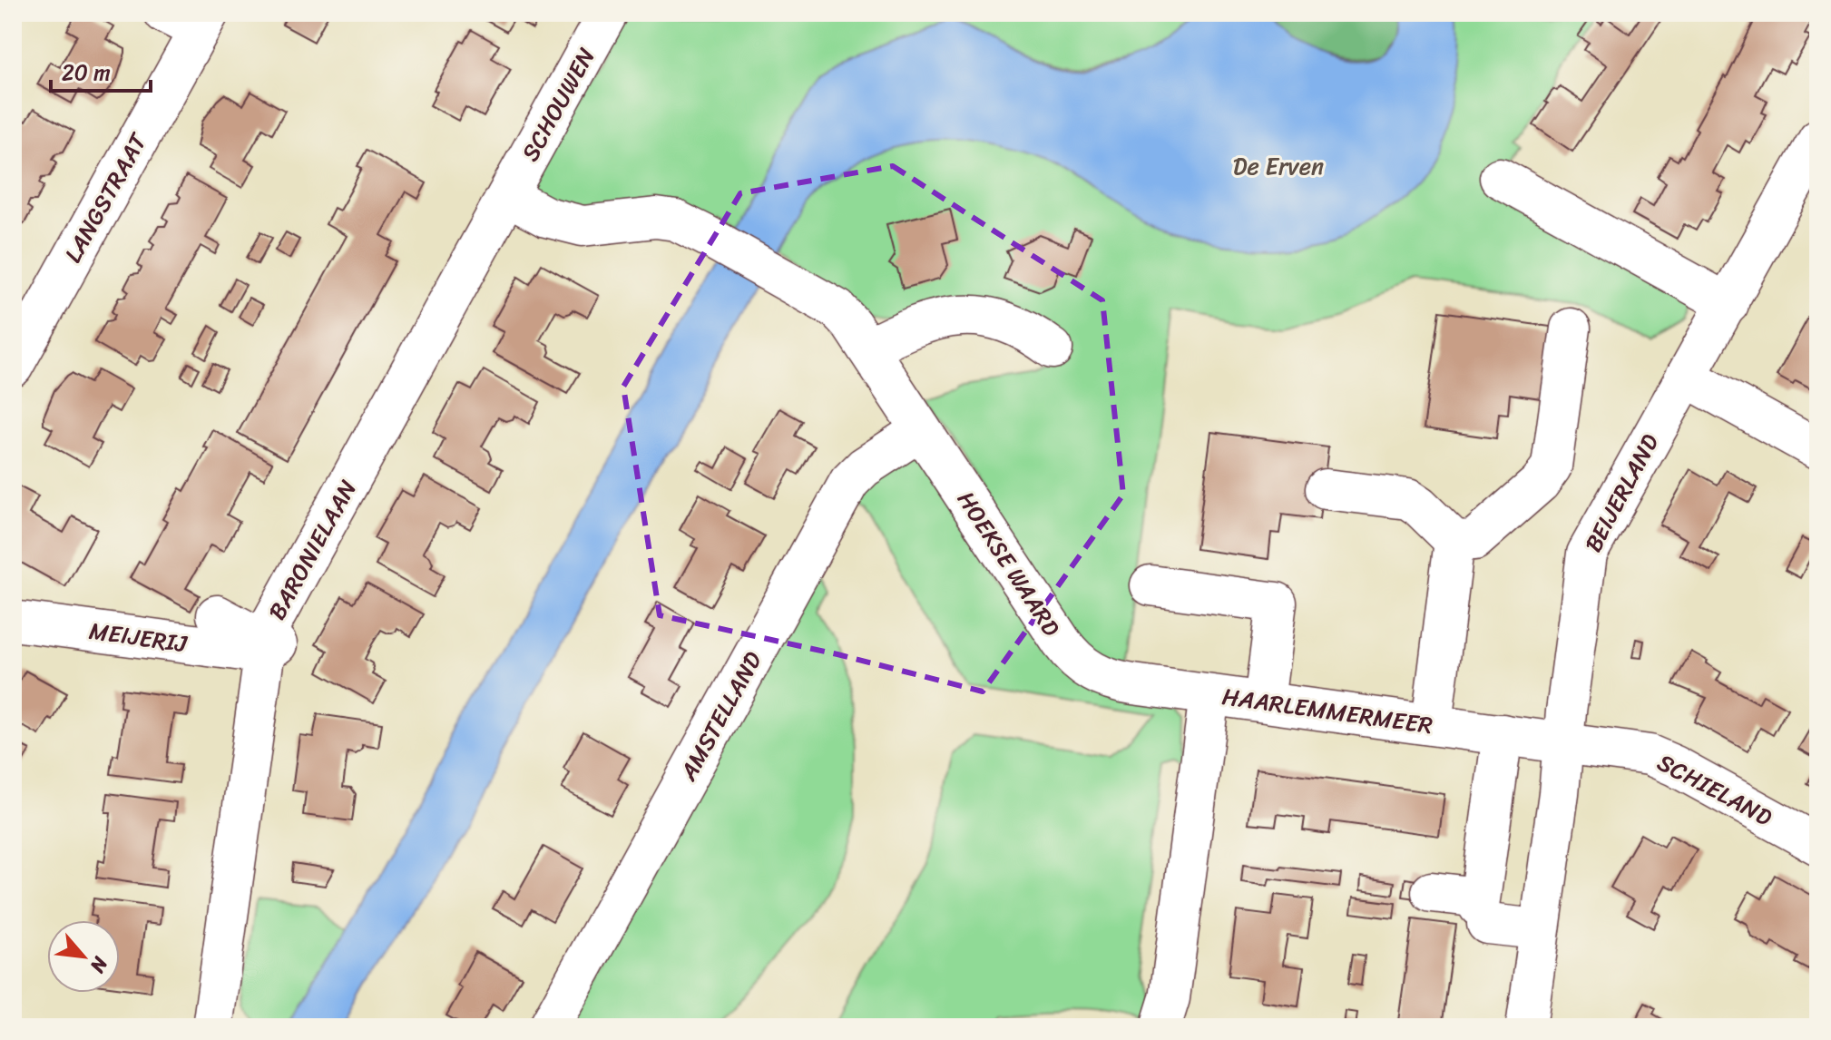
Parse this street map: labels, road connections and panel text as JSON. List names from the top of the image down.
{
  "streets": {
    "street": [
      "SCHOUWEN",
      "LANGSTRAAT",
      "BEIJERLAND",
      "BARONIELAAN",
      "HOEKSE WAARD",
      "MEIJERIJ",
      "HAARLEMMERMEER",
      "AMSTELLAND",
      "SCHIELAND"
    ]
  },
  "crossings": [
    ["SCHOUWEN", "BARONIELAAN"],
    ["SCHOUWEN", "HOEKSE WAARD"],
    ["BEIJERLAND", "HAARLEMMERMEER"],
    ["BEIJERLAND", "SCHIELAND"],
    ["BARONIELAAN", "HOEKSE WAARD"],
    ["BARONIELAAN", "MEIJERIJ"],
    ["HOEKSE WAARD", "HAARLEMMERMEER"],
    ["HOEKSE WAARD", "AMSTELLAND"],
    ["HAARLEMMERMEER", "SCHIELAND"]
  ],
  "parks": ["De Erven"],
  "scale_bar": "20 m",
  "north": "bottom right"
}
